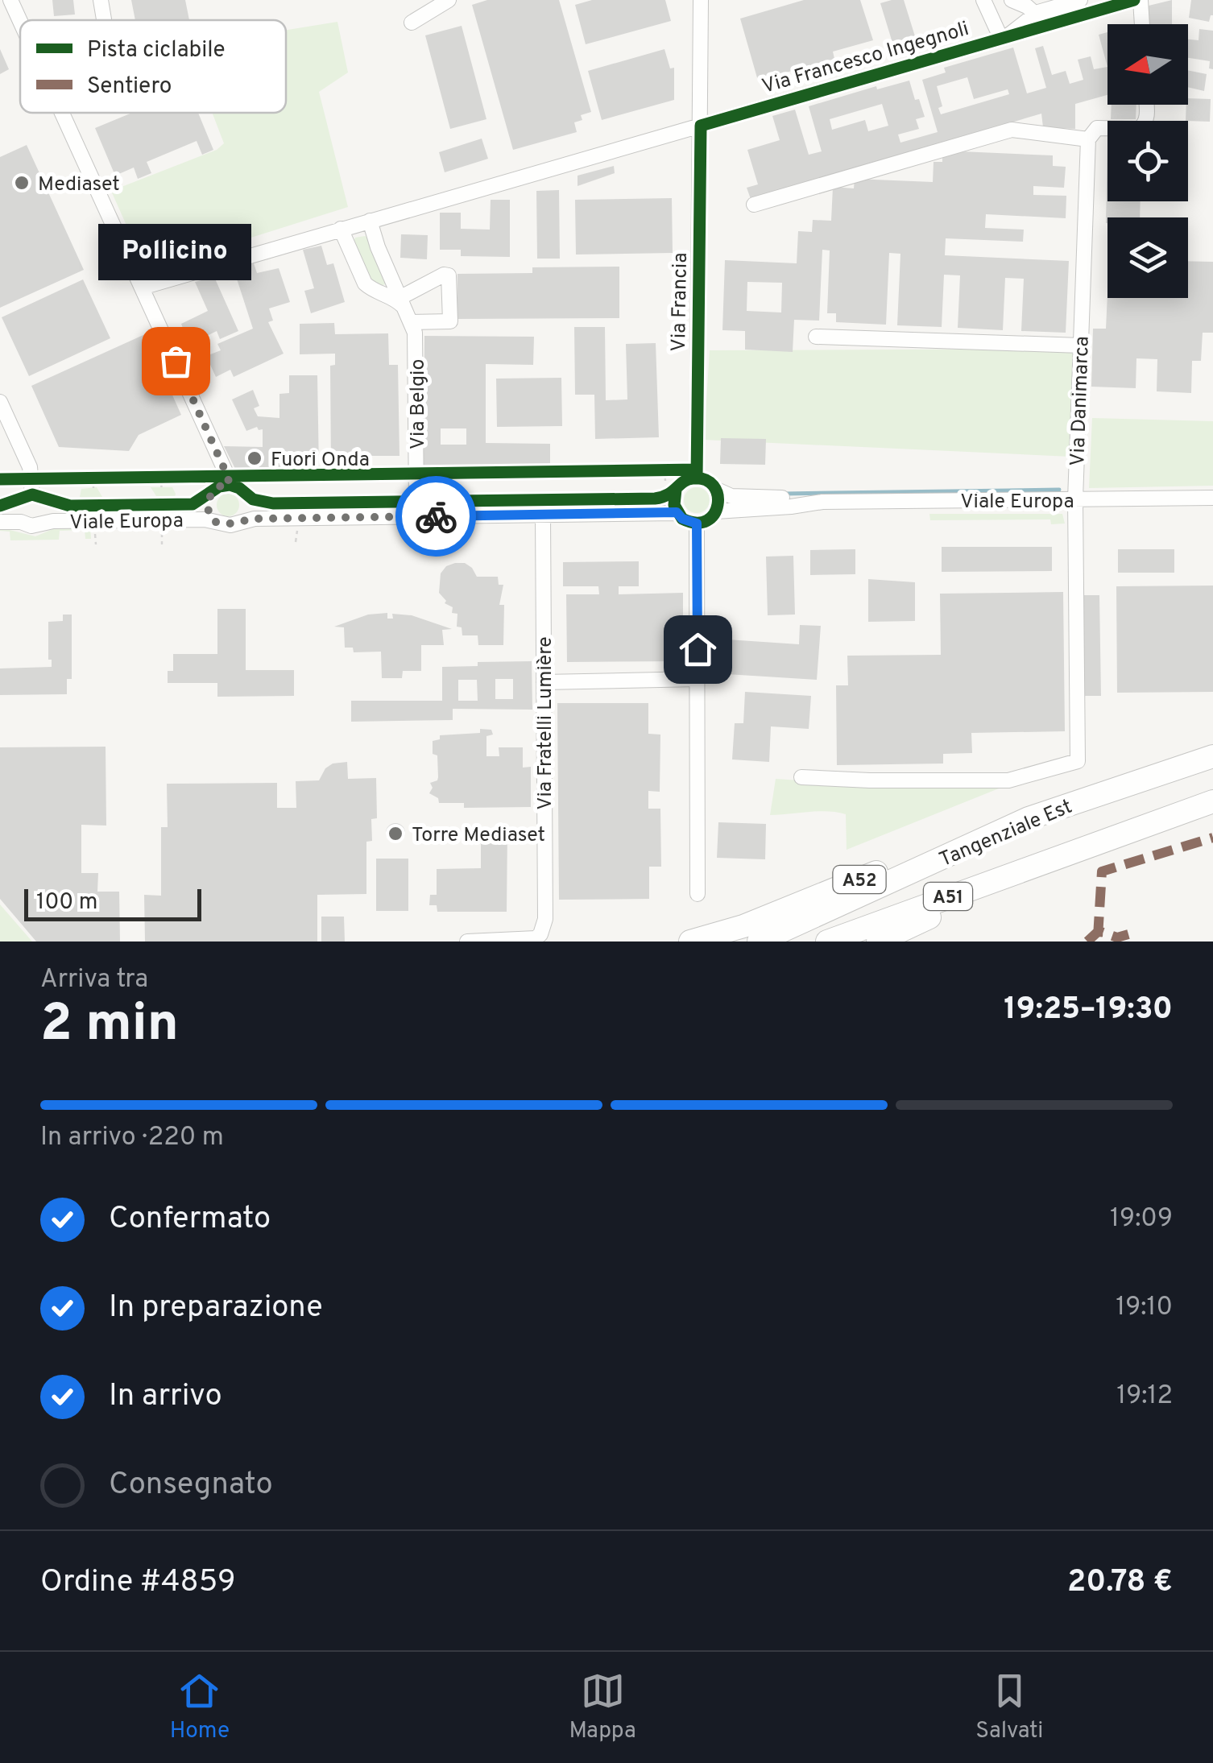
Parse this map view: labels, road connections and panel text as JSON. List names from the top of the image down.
{
  "streets": {
    "highway": ["Tangenziale Est", "A52", "A51"],
    "street": [
      "Via Francesco Ingegnoli",
      "Via Francia",
      "Via Danimarca",
      "Via Belgio",
      "Viale Europa",
      "Via Fratelli Lumière"
    ]
  },
  "crossings": [
    ["Via Francesco Ingegnoli", "Via Francia"],
    ["Via Francesco Ingegnoli", "Via Belgio"],
    ["Via Francia", "Viale Europa"],
    ["Via Danimarca", "Viale Europa"],
    ["Viale Europa", "Via Fratelli Lumière"],
    ["Tangenziale Est", "A52"]
  ],
  "places": [
    "Mediaset",
    "Pollicino",
    "Fuori Onda",
    "Torre Mediaset"
  ],
  "legend": ["Pista ciclabile", "Sentiero"],
  "scale_bar": "100 m",
  "north": "left",
  "page": {
    "bubble": "Pollicino",
    "scale": "100 m",
    "heading": ["2 min", "Arriva tra", "19:25–19:30"],
    "panel": ["Ordine #4859", "20.78 €"],
    "bar": "In arrivo · 220 m",
    "list": [
      ["Confermato", "19:09"],
      ["In preparazione", "19:10"],
      ["In arrivo", "19:12"],
      "Consegnato"
    ],
    "tabs": ["Home", "Mappa", "Salvati"]
  }
}
